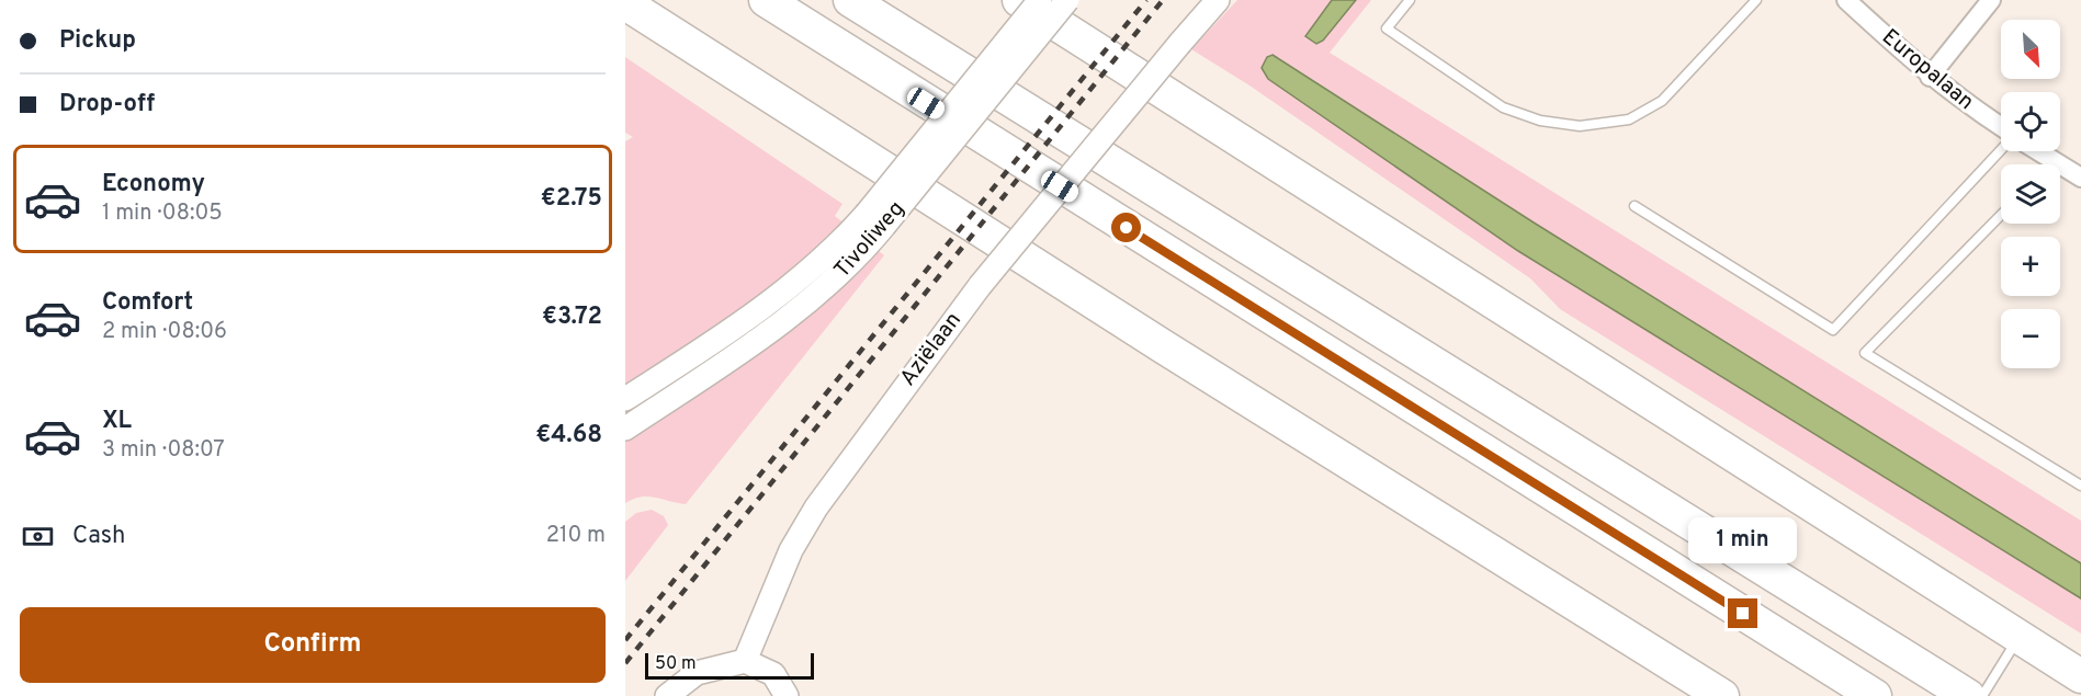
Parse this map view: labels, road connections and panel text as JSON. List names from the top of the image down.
{
  "streets": {
    "street": ["Europalaan", "Tivoliweg", "Aziëlaan"]
  },
  "scale_bar": "50 m",
  "north": "bottom right",
  "page": {
    "banner": ["Pickup", "Drop-off"],
    "map_buttons": ["+", "−"],
    "list": [
      {
        "name": "Economy",
        "note": "1 min · 08:05",
        "value": "€2.75"
      },
      {
        "name": "Comfort",
        "note": "2 min · 08:06",
        "value": "€3.72"
      },
      {
        "name": "XL",
        "note": "3 min · 08:07",
        "value": "€4.68"
      }
    ],
    "pay": ["Cash", "210 m"],
    "bubble": "1 min",
    "buttons": "Confirm",
    "scale": "50 m"
  }
}
